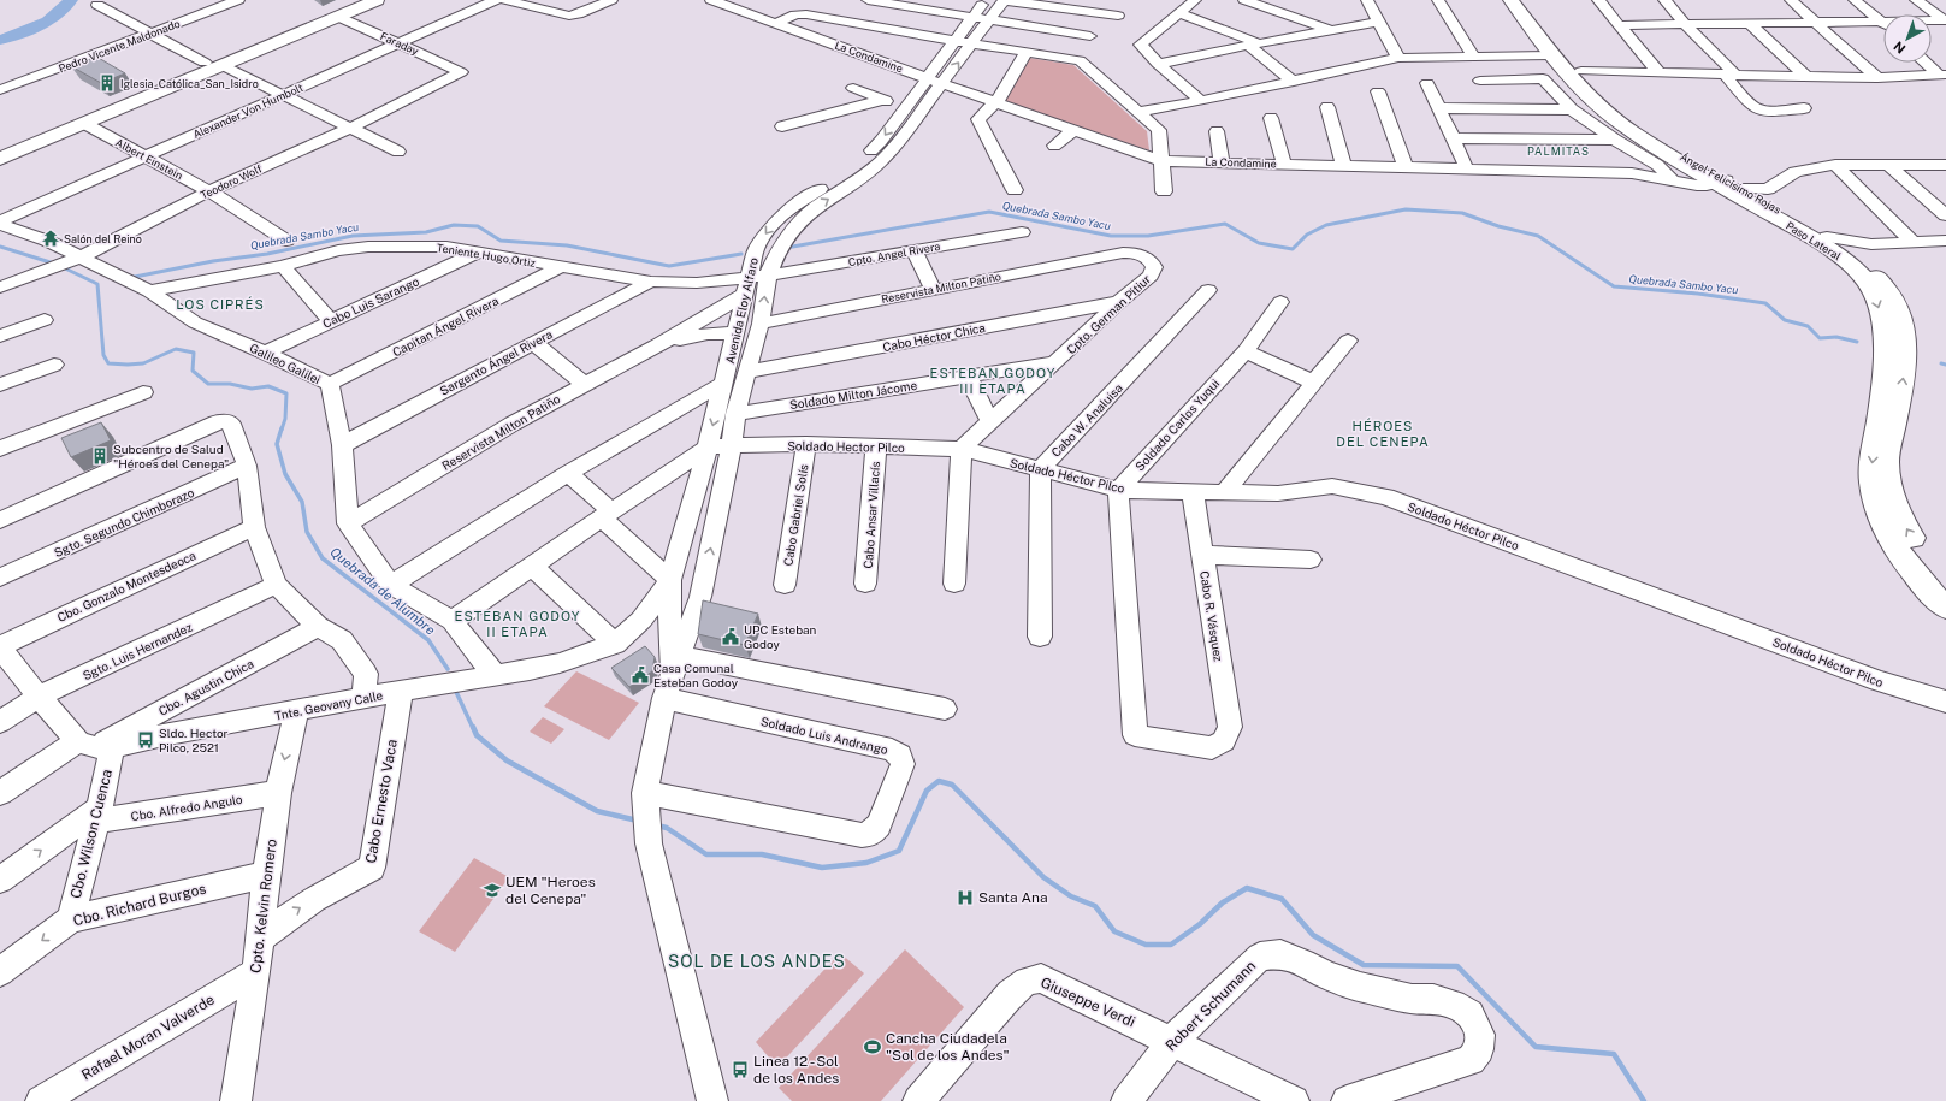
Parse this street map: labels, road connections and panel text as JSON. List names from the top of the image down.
{
  "streets": {
    "main road": ["Ángel Felicísimo Rojas", "Paso Lateral"],
    "street": [
      "Faraday",
      "Pedro Vicente Maldonado",
      "La Condamine",
      "Alexander Von Humbolt",
      "Albert Einstein",
      "Teodoro Wolf",
      "Cpto. Angel Rivera",
      "Teniente Hugo Ortiz",
      "Reservista Milton Patiño",
      "Cabo Luis Sarango",
      "Avenida Eloy Alfaro",
      "Cpto. German Pitiur",
      "Capitan Ángel Rivera",
      "Cabo Héctor Chica",
      "Sargento Ángel Rivera",
      "Galileo Galilei",
      "Soldado Milton Jácome",
      "Cabo W. Analuisa",
      "Soldado Carlos Yuqui",
      "Soldado Hector Pilco",
      "Soldado Héctor Pilco",
      "Cabo Gabriel Solís",
      "Cabo Ansar Villacís",
      "Sgto. Segundo Chimborazo",
      "Cbo. Gonzalo Montesdeoca",
      "Cabo R. Vásquez",
      "Sgto. Luis Hernandez",
      "Cbo. Agustin Chica",
      "Tnte. Geovany Calle",
      "Soldado Luis Andrango",
      "Cabo Ernesto Vaca",
      "Cbo. Alfredo Angulo",
      "Cbo. Wilson Cuenca",
      "Cbo. Richard Burgos",
      "Cpto. Kelvin Romero",
      "Giuseppe Verdi",
      "Robert Schumann",
      "Rafael Moran Valverde"
    ]
  },
  "crossings": [
    ["Faraday", "Alexander Von Humbolt"],
    ["Faraday", "Teodoro Wolf"],
    ["La Condamine", "Ángel Felicísimo Rojas"],
    ["La Condamine", "Paso Lateral"],
    ["La Condamine", "Avenida Eloy Alfaro"],
    ["Alexander Von Humbolt", "Albert Einstein"],
    ["Alexander Von Humbolt", "Galileo Galilei"],
    ["Albert Einstein", "Teodoro Wolf"],
    ["Teodoro Wolf", "Galileo Galilei"],
    ["Ángel Felicísimo Rojas", "Paso Lateral"],
    ["Cpto. Angel Rivera", "Teniente Hugo Ortiz"],
    ["Cpto. Angel Rivera", "Reservista Milton Patiño"],
    ["Cpto. Angel Rivera", "Avenida Eloy Alfaro"],
    ["Teniente Hugo Ortiz", "Reservista Milton Patiño"],
    ["Teniente Hugo Ortiz", "Cabo Luis Sarango"],
    ["Teniente Hugo Ortiz", "Avenida Eloy Alfaro"],
    ["Teniente Hugo Ortiz", "Capitan Ángel Rivera"],
    ["Teniente Hugo Ortiz", "Sargento Ángel Rivera"],
    ["Teniente Hugo Ortiz", "Galileo Galilei"],
    ["Reservista Milton Patiño", "Avenida Eloy Alfaro"],
    ["Reservista Milton Patiño", "Cpto. German Pitiur"],
    ["Reservista Milton Patiño", "Galileo Galilei"],
    ["Cabo Luis Sarango", "Galileo Galilei"],
    ["Avenida Eloy Alfaro", "Cabo Héctor Chica"],
    ["Avenida Eloy Alfaro", "Soldado Milton Jácome"],
    ["Avenida Eloy Alfaro", "Soldado Hector Pilco"],
    ["Avenida Eloy Alfaro", "Tnte. Geovany Calle"],
    ["Avenida Eloy Alfaro", "Soldado Luis Andrango"],
    ["Cpto. German Pitiur", "Cabo Héctor Chica"],
    ["Cpto. German Pitiur", "Soldado Milton Jácome"],
    ["Cpto. German Pitiur", "Soldado Hector Pilco"],
    ["Cpto. German Pitiur", "Soldado Héctor Pilco"],
    ["Capitan Ángel Rivera", "Galileo Galilei"],
    ["Sargento Ángel Rivera", "Galileo Galilei"],
    ["Cabo W. Analuisa", "Soldado Héctor Pilco"],
    ["Soldado Carlos Yuqui", "Soldado Héctor Pilco"],
    ["Soldado Carlos Yuqui", "Cabo R. Vásquez"],
    ["Soldado Hector Pilco", "Soldado Héctor Pilco"],
    ["Soldado Hector Pilco", "Cabo Gabriel Solís"],
    ["Soldado Hector Pilco", "Cabo Ansar Villacís"],
    ["Soldado Héctor Pilco", "Cabo R. Vásquez"],
    ["Cbo. Agustin Chica", "Tnte. Geovany Calle"],
    ["Cbo. Agustin Chica", "Cbo. Wilson Cuenca"],
    ["Tnte. Geovany Calle", "Cabo Ernesto Vaca"],
    ["Tnte. Geovany Calle", "Cbo. Wilson Cuenca"],
    ["Tnte. Geovany Calle", "Cpto. Kelvin Romero"],
    ["Cabo Ernesto Vaca", "Cpto. Kelvin Romero"],
    ["Cbo. Alfredo Angulo", "Cbo. Wilson Cuenca"],
    ["Cbo. Alfredo Angulo", "Cpto. Kelvin Romero"],
    ["Cbo. Wilson Cuenca", "Cbo. Richard Burgos"],
    ["Cbo. Richard Burgos", "Cpto. Kelvin Romero"],
    ["Cpto. Kelvin Romero", "Rafael Moran Valverde"],
    ["Giuseppe Verdi", "Robert Schumann"]
  ],
  "one_way": [
    "Ángel Felicísimo Rojas",
    "Paso Lateral",
    "Cabo Ernesto Vaca",
    "Cbo. Alfredo Angulo"
  ],
  "districts": [
    "PALMITAS",
    "LOS CIPRÉS",
    "ESTEBAN GODOY III ETAPA",
    "HÉROES DEL CENEPA",
    "ESTEBAN GODOY II ETAPA",
    "SOL DE LOS ANDES"
  ],
  "water": ["Quebrada Sambo Yacu", "Quebrada de Alumbre"],
  "places": {
    "building": ["Iglesia_Católica_San_Isidro", "Subcentro de Salud \"Héroes del Cenepa\""],
    "temple": ["Salón del Reino"],
    "public building": ["UPC Esteban Godoy", "Casa Comunal Esteban Godoy"],
    "bus stop": ["Sldo. Hector Pilco, 2521", "Linea 12 - Sol de los Andes"],
    "school or university": ["UEM \"Heroes del Cenepa\""],
    "hospital": ["Santa Ana"],
    "sports": ["Cancha Ciudadela \"Sol de los Andes\""]
  },
  "north": "bottom left"
}
